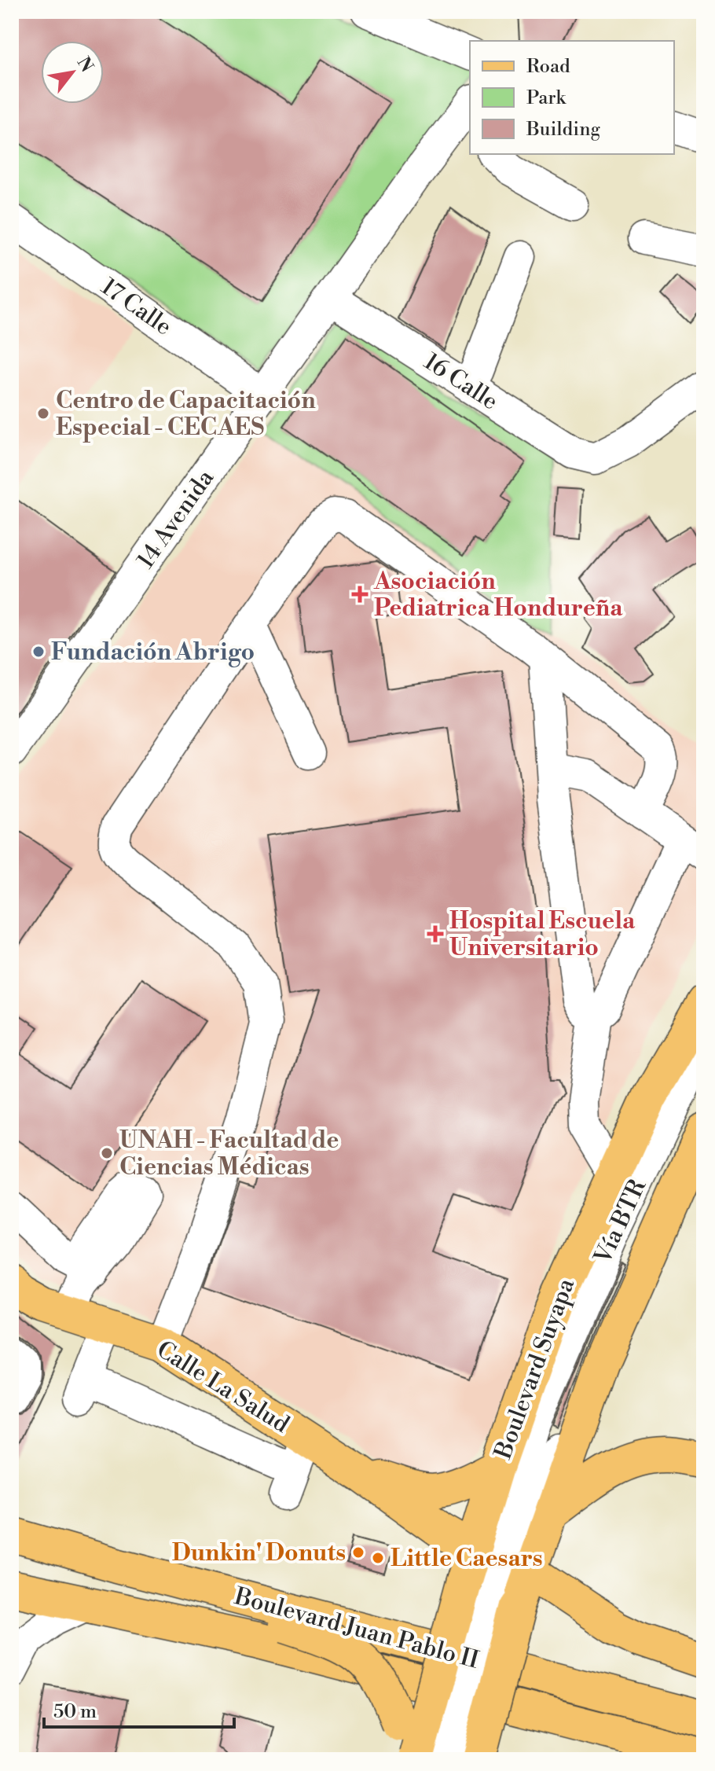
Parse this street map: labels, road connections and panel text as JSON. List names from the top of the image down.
{
  "streets": {
    "main road": ["Boulevard Suyapa", "Calle La Salud", "Boulevard Juan Pablo II"],
    "street": [
      "17 Calle",
      "16 Calle",
      "14 Avenida",
      "Vía BTR"
    ]
  },
  "crossings": [
    ["17 Calle", "14 Avenida"],
    ["16 Calle", "14 Avenida"],
    ["Vía BTR", "Boulevard Suyapa"],
    ["Boulevard Suyapa", "Calle La Salud"]
  ],
  "places": {
    "other": [
      "Centro de Capacitación Especial - CECAES",
      "Fundación Abrigo",
      "UNAH - Facultad de Ciencias Médicas",
      "Dunkin' Donuts",
      "Little Caesars"
    ],
    "health": ["Asociación Pediatrica Hondureña", "Hospital Escuela Universitario"]
  },
  "legend": ["Road", "Park", "Building"],
  "scale_bar": "50 m",
  "north": "top right"
}
